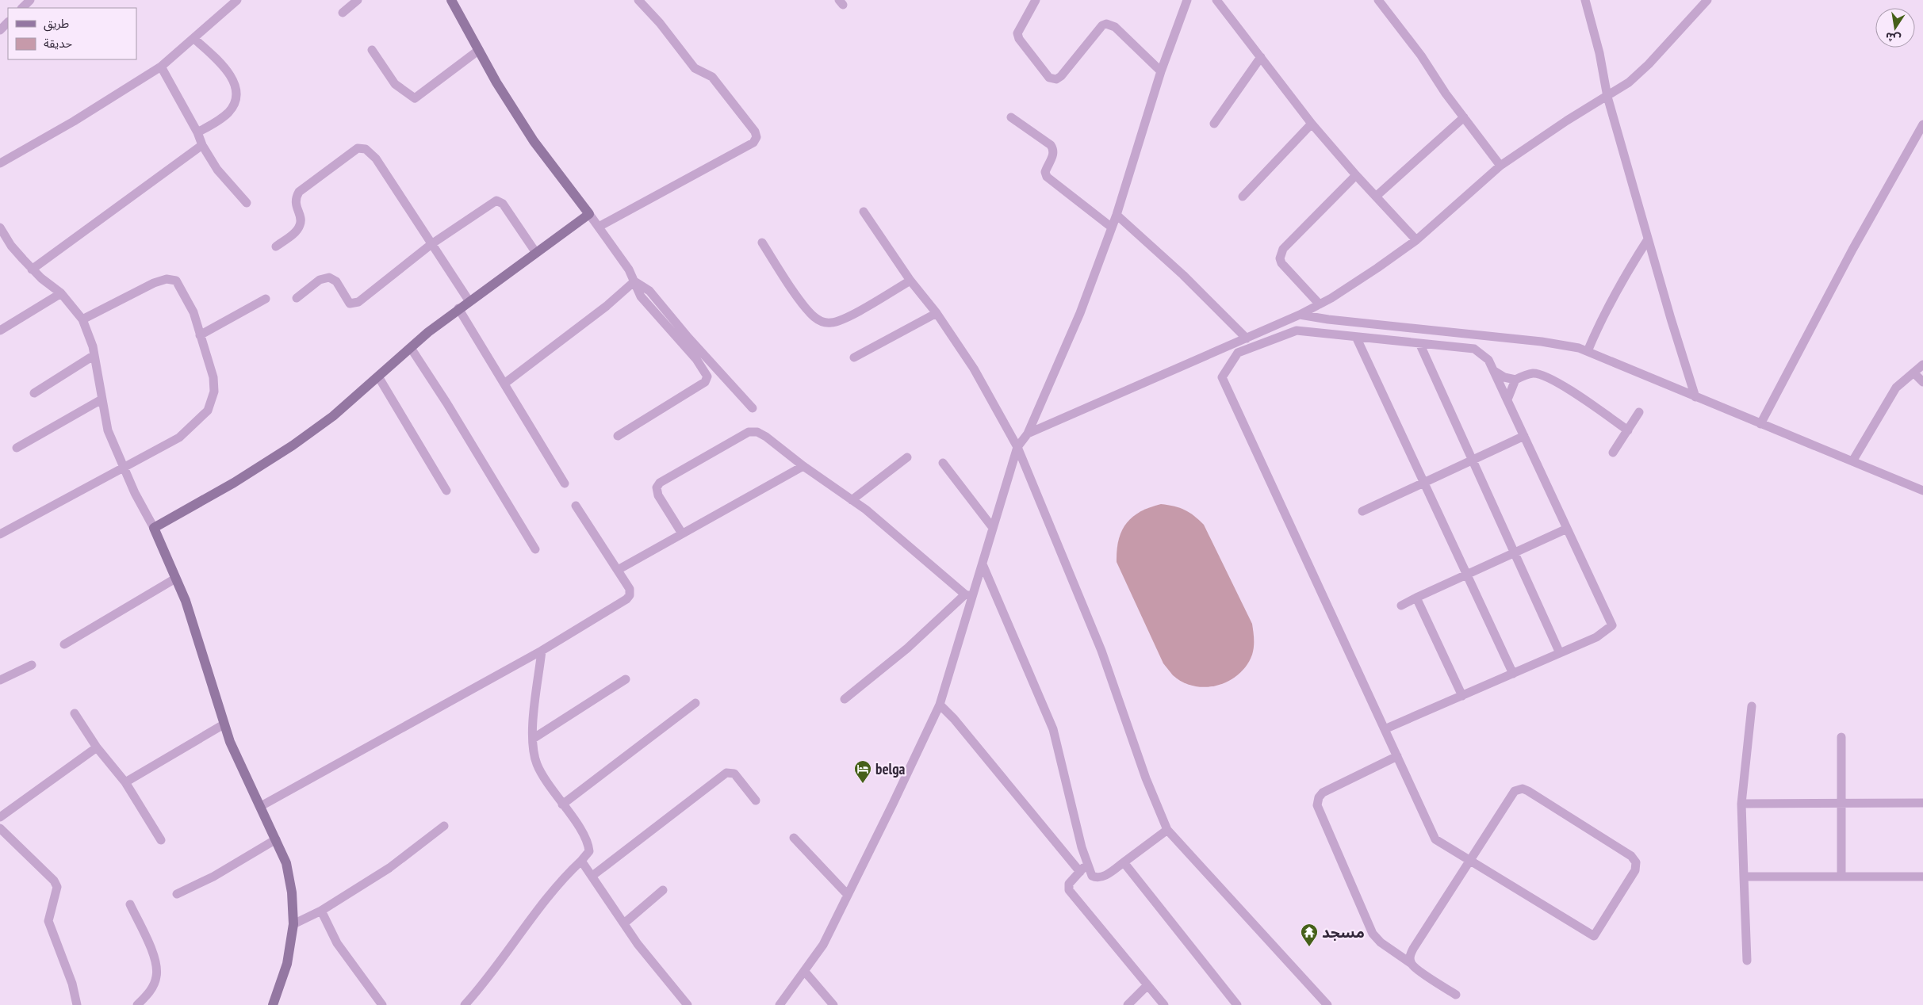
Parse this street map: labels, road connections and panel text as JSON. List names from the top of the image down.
{
  "places": {
    "hotel": ["belga"],
    "temple": ["مسجد"]
  },
  "legend": ["طريق", "حديقة"],
  "north": "bottom"
}
